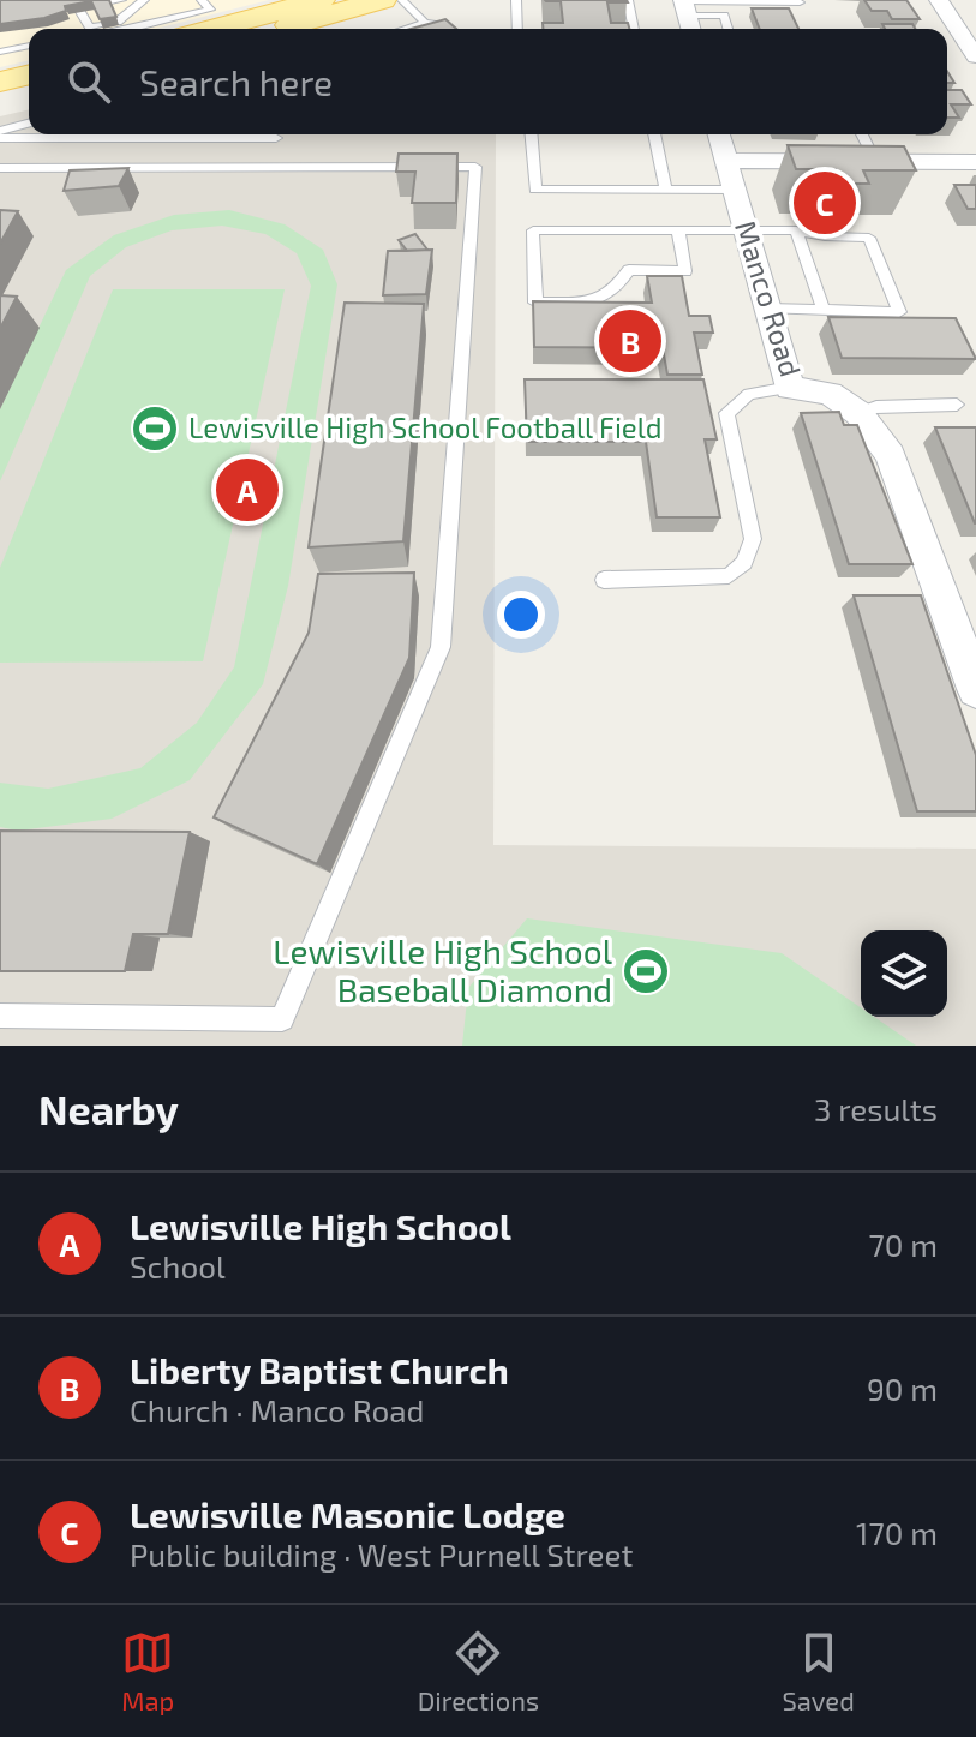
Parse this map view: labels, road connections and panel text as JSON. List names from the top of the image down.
{
  "streets": {
    "street": ["Manco Road"]
  },
  "places": {
    "sports": ["Lewisville High School Football Field", "Lewisville High School Baseball Diamond"]
  },
  "page": {
    "search": "Search here",
    "pins": ["C", "B", "A"],
    "heading": ["Nearby", "3 results"],
    "list": [
      {
        "mark": "A",
        "name": "Lewisville High School",
        "note": "School",
        "value": "70 m"
      },
      {
        "mark": "B",
        "name": "Liberty Baptist Church",
        "note": "Church · Manco Road",
        "value": "90 m"
      },
      {
        "mark": "C",
        "name": "Lewisville Masonic Lodge",
        "note": "Public building · West Purnell Street",
        "value": "170 m"
      }
    ],
    "nav": ["Map", "Directions", "Saved"]
  }
}
